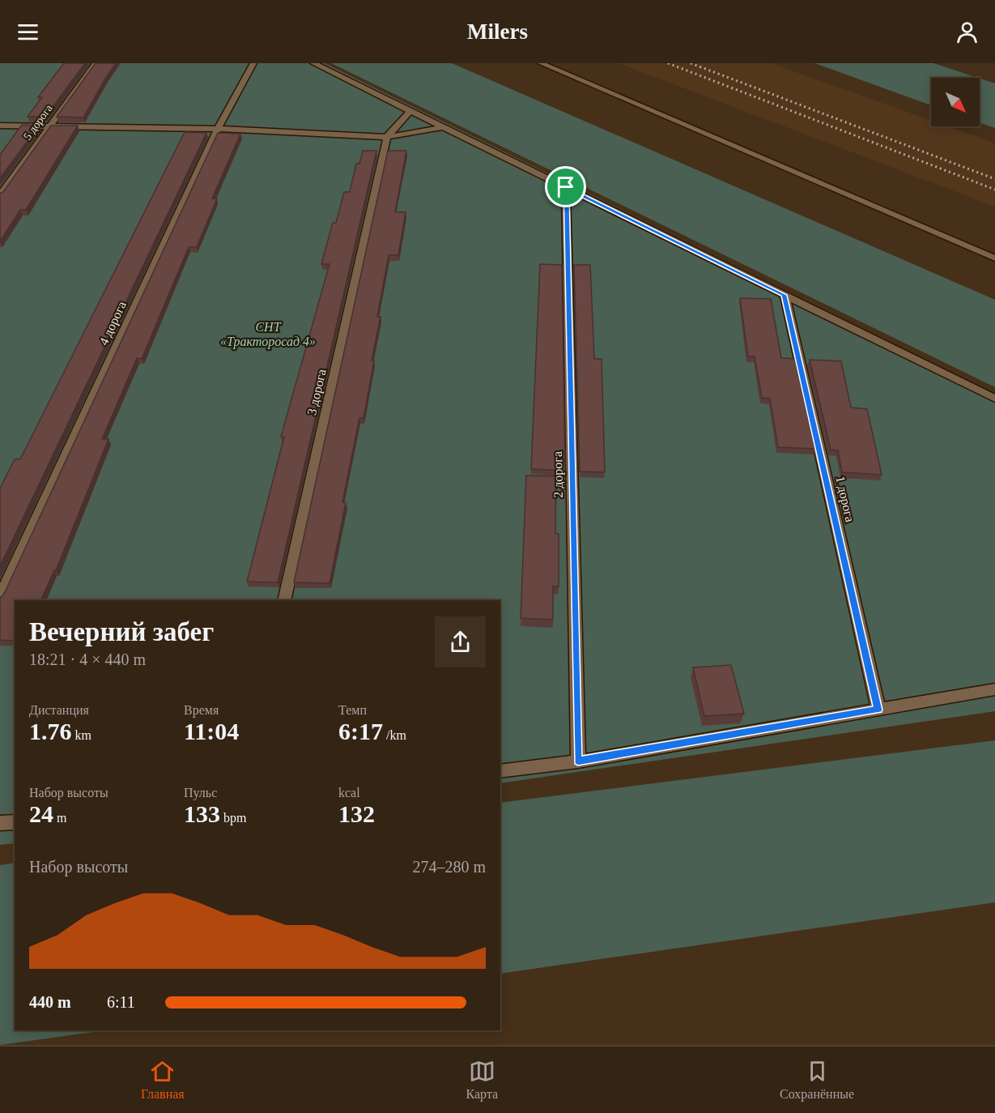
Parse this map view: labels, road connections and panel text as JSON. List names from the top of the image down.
{
  "streets": {
    "street": [
      "5 дорога",
      "4 дорога",
      "3 дорога",
      "2 дорога",
      "1 дорога"
    ]
  },
  "parks": ["СНТ «Тракторосад 4»"],
  "north": "bottom right",
  "page": {
    "header": "Milers",
    "heading": ["Вечерний забег", "18:21 · 4 × 440 m"],
    "stats": [
      ["Дистанция", "1.76 km"],
      ["Время", "11:04"],
      ["Темп", "6:17 /km"],
      ["Набор высоты", "24 m"],
      ["Пульс", "133 bpm"],
      ["kcal", "132"]
    ],
    "chart": ["Набор высоты", "274–280 m"],
    "list": [
      {
        "name": "440 m",
        "note": "6:11"
      }
    ],
    "tabs": ["Главная", "Карта", "Сохранённые"]
  }
}
